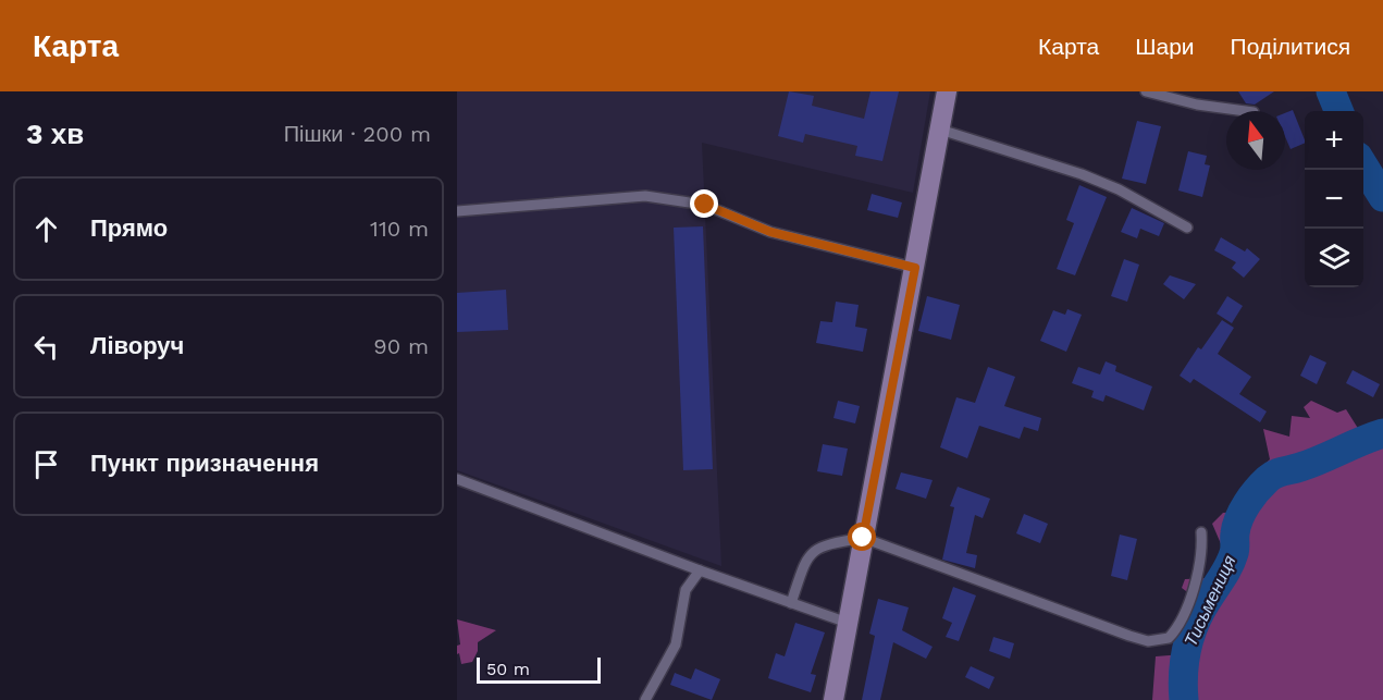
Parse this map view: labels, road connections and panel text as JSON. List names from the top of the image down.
{
  "water": ["Тисьмениця"],
  "scale_bar": "50 m",
  "north": "top",
  "page": {
    "header": "Карта",
    "nav": ["Карта", "Шари", "Поділитися"],
    "heading": ["3 хв", "Пішки · 200 m"],
    "map_buttons": ["+", "−"],
    "list": [
      ["Прямо", "110 m"],
      ["Ліворуч", "90 m"],
      "Пункт призначення"
    ],
    "scale": "50 m"
  }
}
